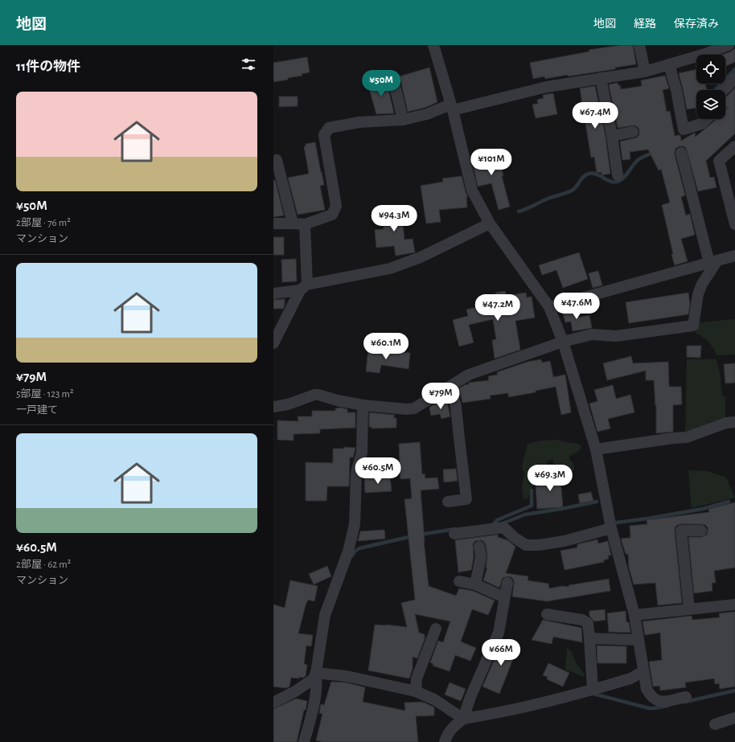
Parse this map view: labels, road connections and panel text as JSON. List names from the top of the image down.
{
  "page": {
    "header": "地図",
    "nav": ["地図", "経路", "保存済み"],
    "heading": "11件の物件",
    "price": [
      "¥50M",
      "¥67.4M",
      "¥101M",
      "¥94.3M",
      "¥47.6M",
      "¥47.2M",
      "¥60.1M",
      "¥79M",
      "¥60.5M",
      "¥69.3M",
      "¥66M"
    ],
    "list": [
      {
        "name": "¥50M",
        "note": "2部屋 · 76 m² · マンション"
      },
      {
        "name": "¥79M",
        "note": "5部屋 · 123 m² · 一戸建て"
      },
      {
        "name": "¥60.5M",
        "note": "2部屋 · 62 m² · マンション"
      }
    ]
  }
}
